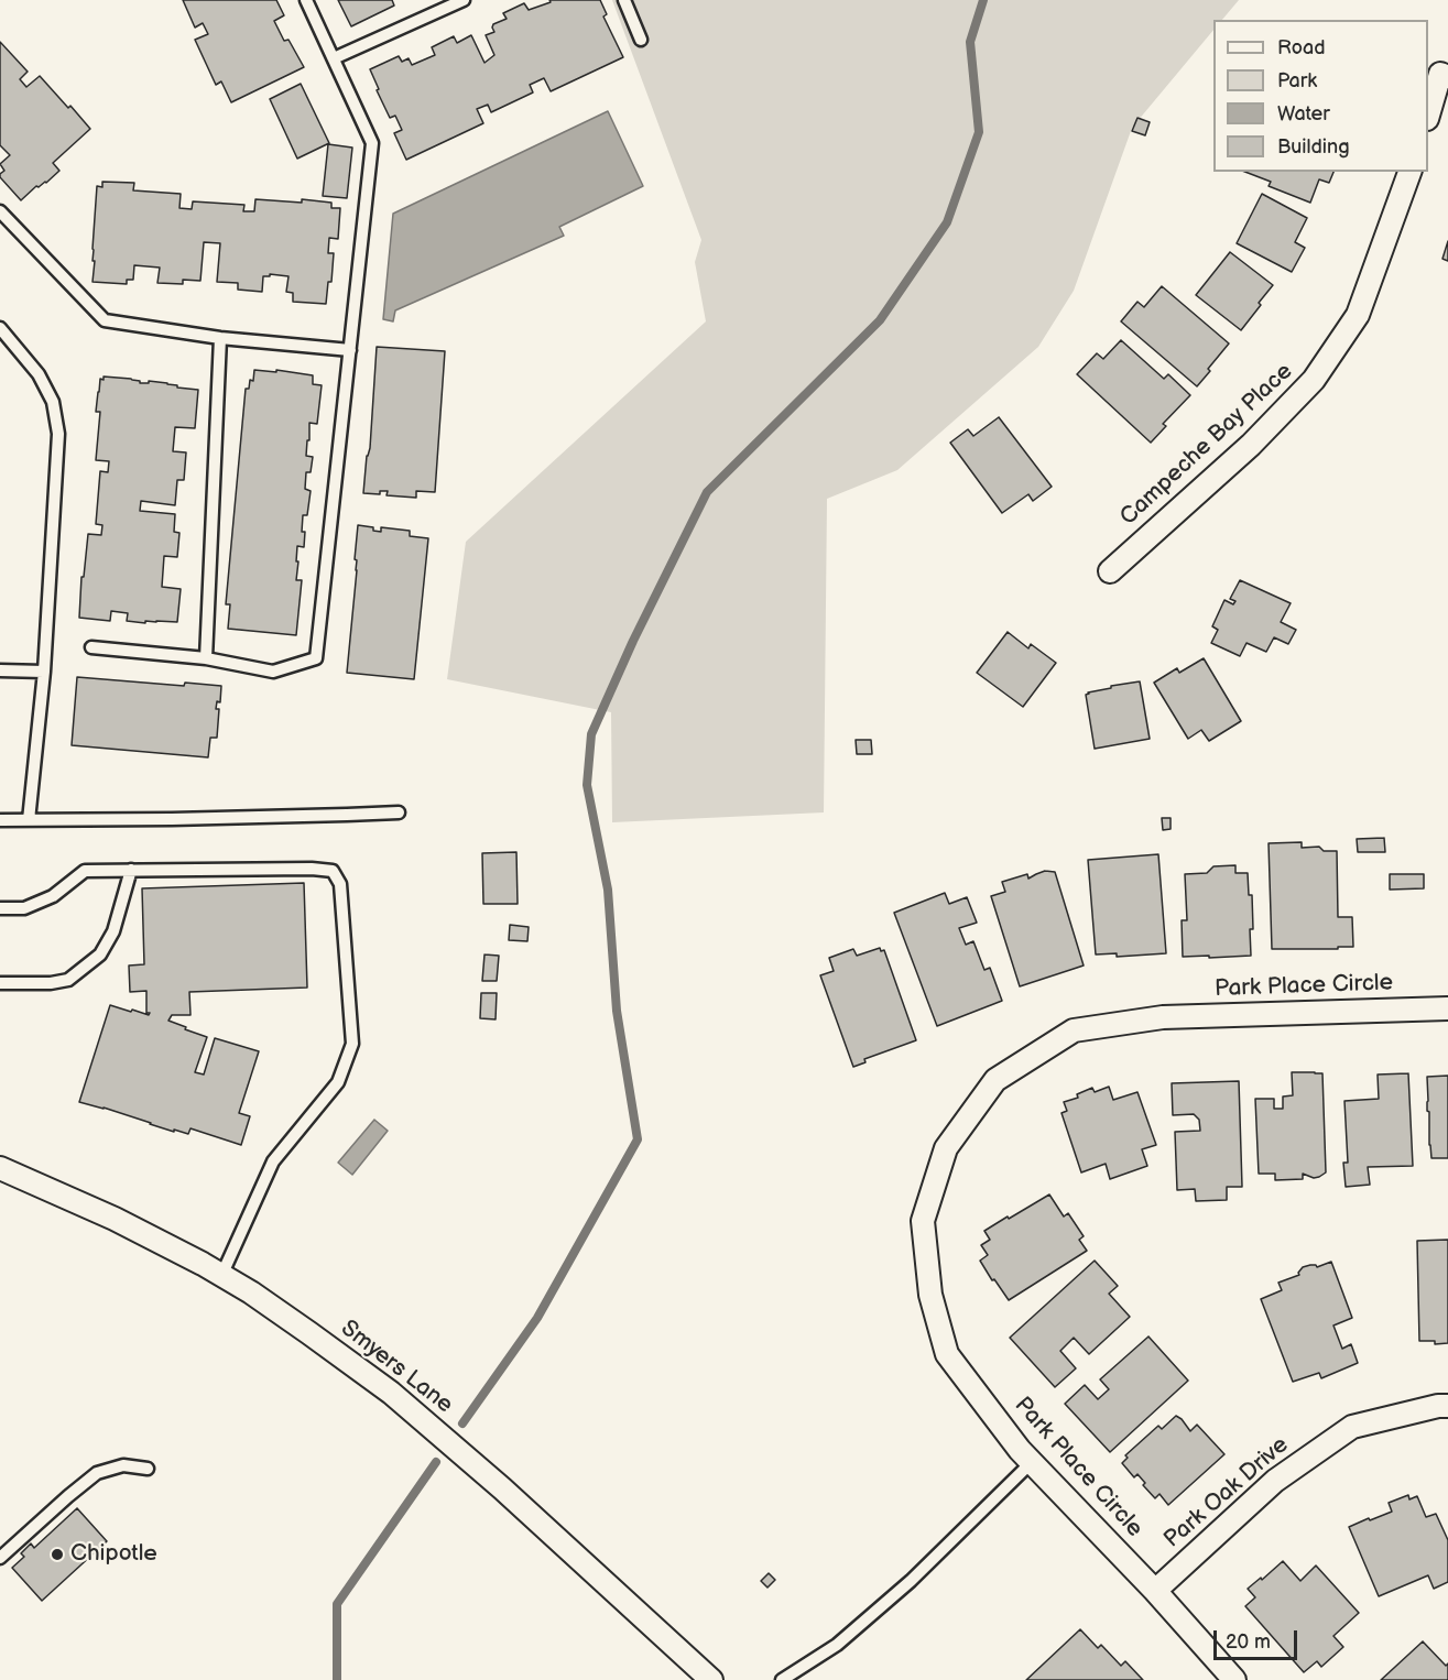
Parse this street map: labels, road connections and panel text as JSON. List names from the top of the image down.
{
  "streets": {
    "street": [
      "Campeche Bay Place",
      "Park Place Circle",
      "Smyers Lane",
      "Park Oak Drive"
    ]
  },
  "crossings": [
    ["Park Place Circle", "Park Oak Drive"]
  ],
  "places": ["Chipotle"],
  "legend": [
    "Road",
    "Park",
    "Water",
    "Building"
  ],
  "scale_bar": "20 m"
}
